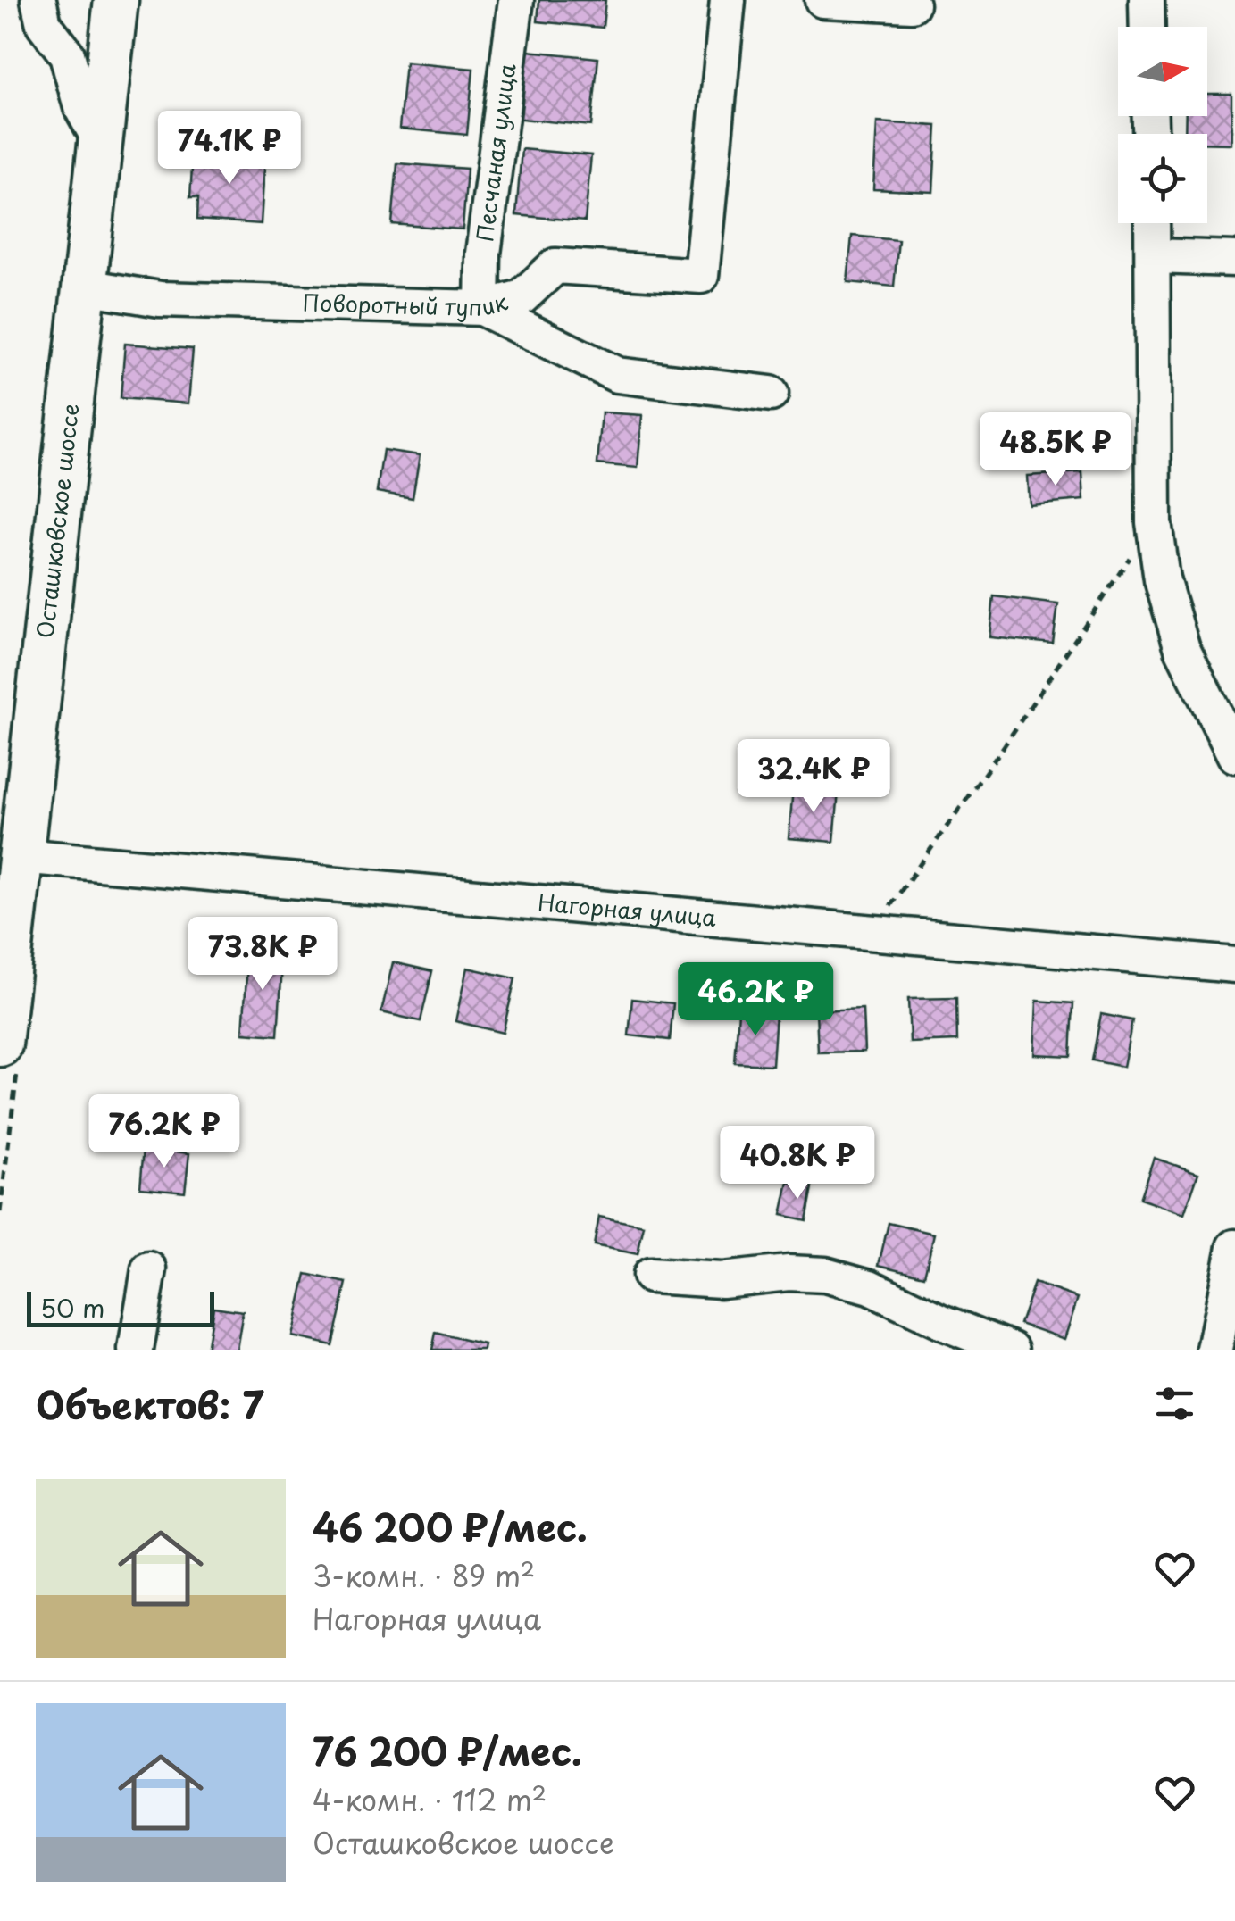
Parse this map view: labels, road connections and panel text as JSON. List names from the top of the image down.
{
  "streets": {
    "main road": ["Осташковское шоссе"],
    "street": ["Песчаная улица", "Поворотный тупик", "Нагорная улица"]
  },
  "crossings": [
    ["Песчаная улица", "Поворотный тупик"],
    ["Поворотный тупик", "Осташковское шоссе"],
    ["Осташковское шоссе", "Нагорная улица"]
  ],
  "scale_bar": "50 m",
  "north": "right",
  "page": {
    "price": [
      "74.1K ₽",
      "48.5K ₽",
      "32.4K ₽",
      "73.8K ₽",
      "46.2K ₽",
      "76.2K ₽",
      "40.8K ₽"
    ],
    "scale": "50 m",
    "heading": "Объектов: 7",
    "list": [
      {
        "name": "46 200 ₽/мес.",
        "note": "3-комн. · 89 m² · Нагорная улица"
      },
      {
        "name": "76 200 ₽/мес.",
        "note": "4-комн. · 112 m² · Осташковское шоссе"
      }
    ]
  }
}
